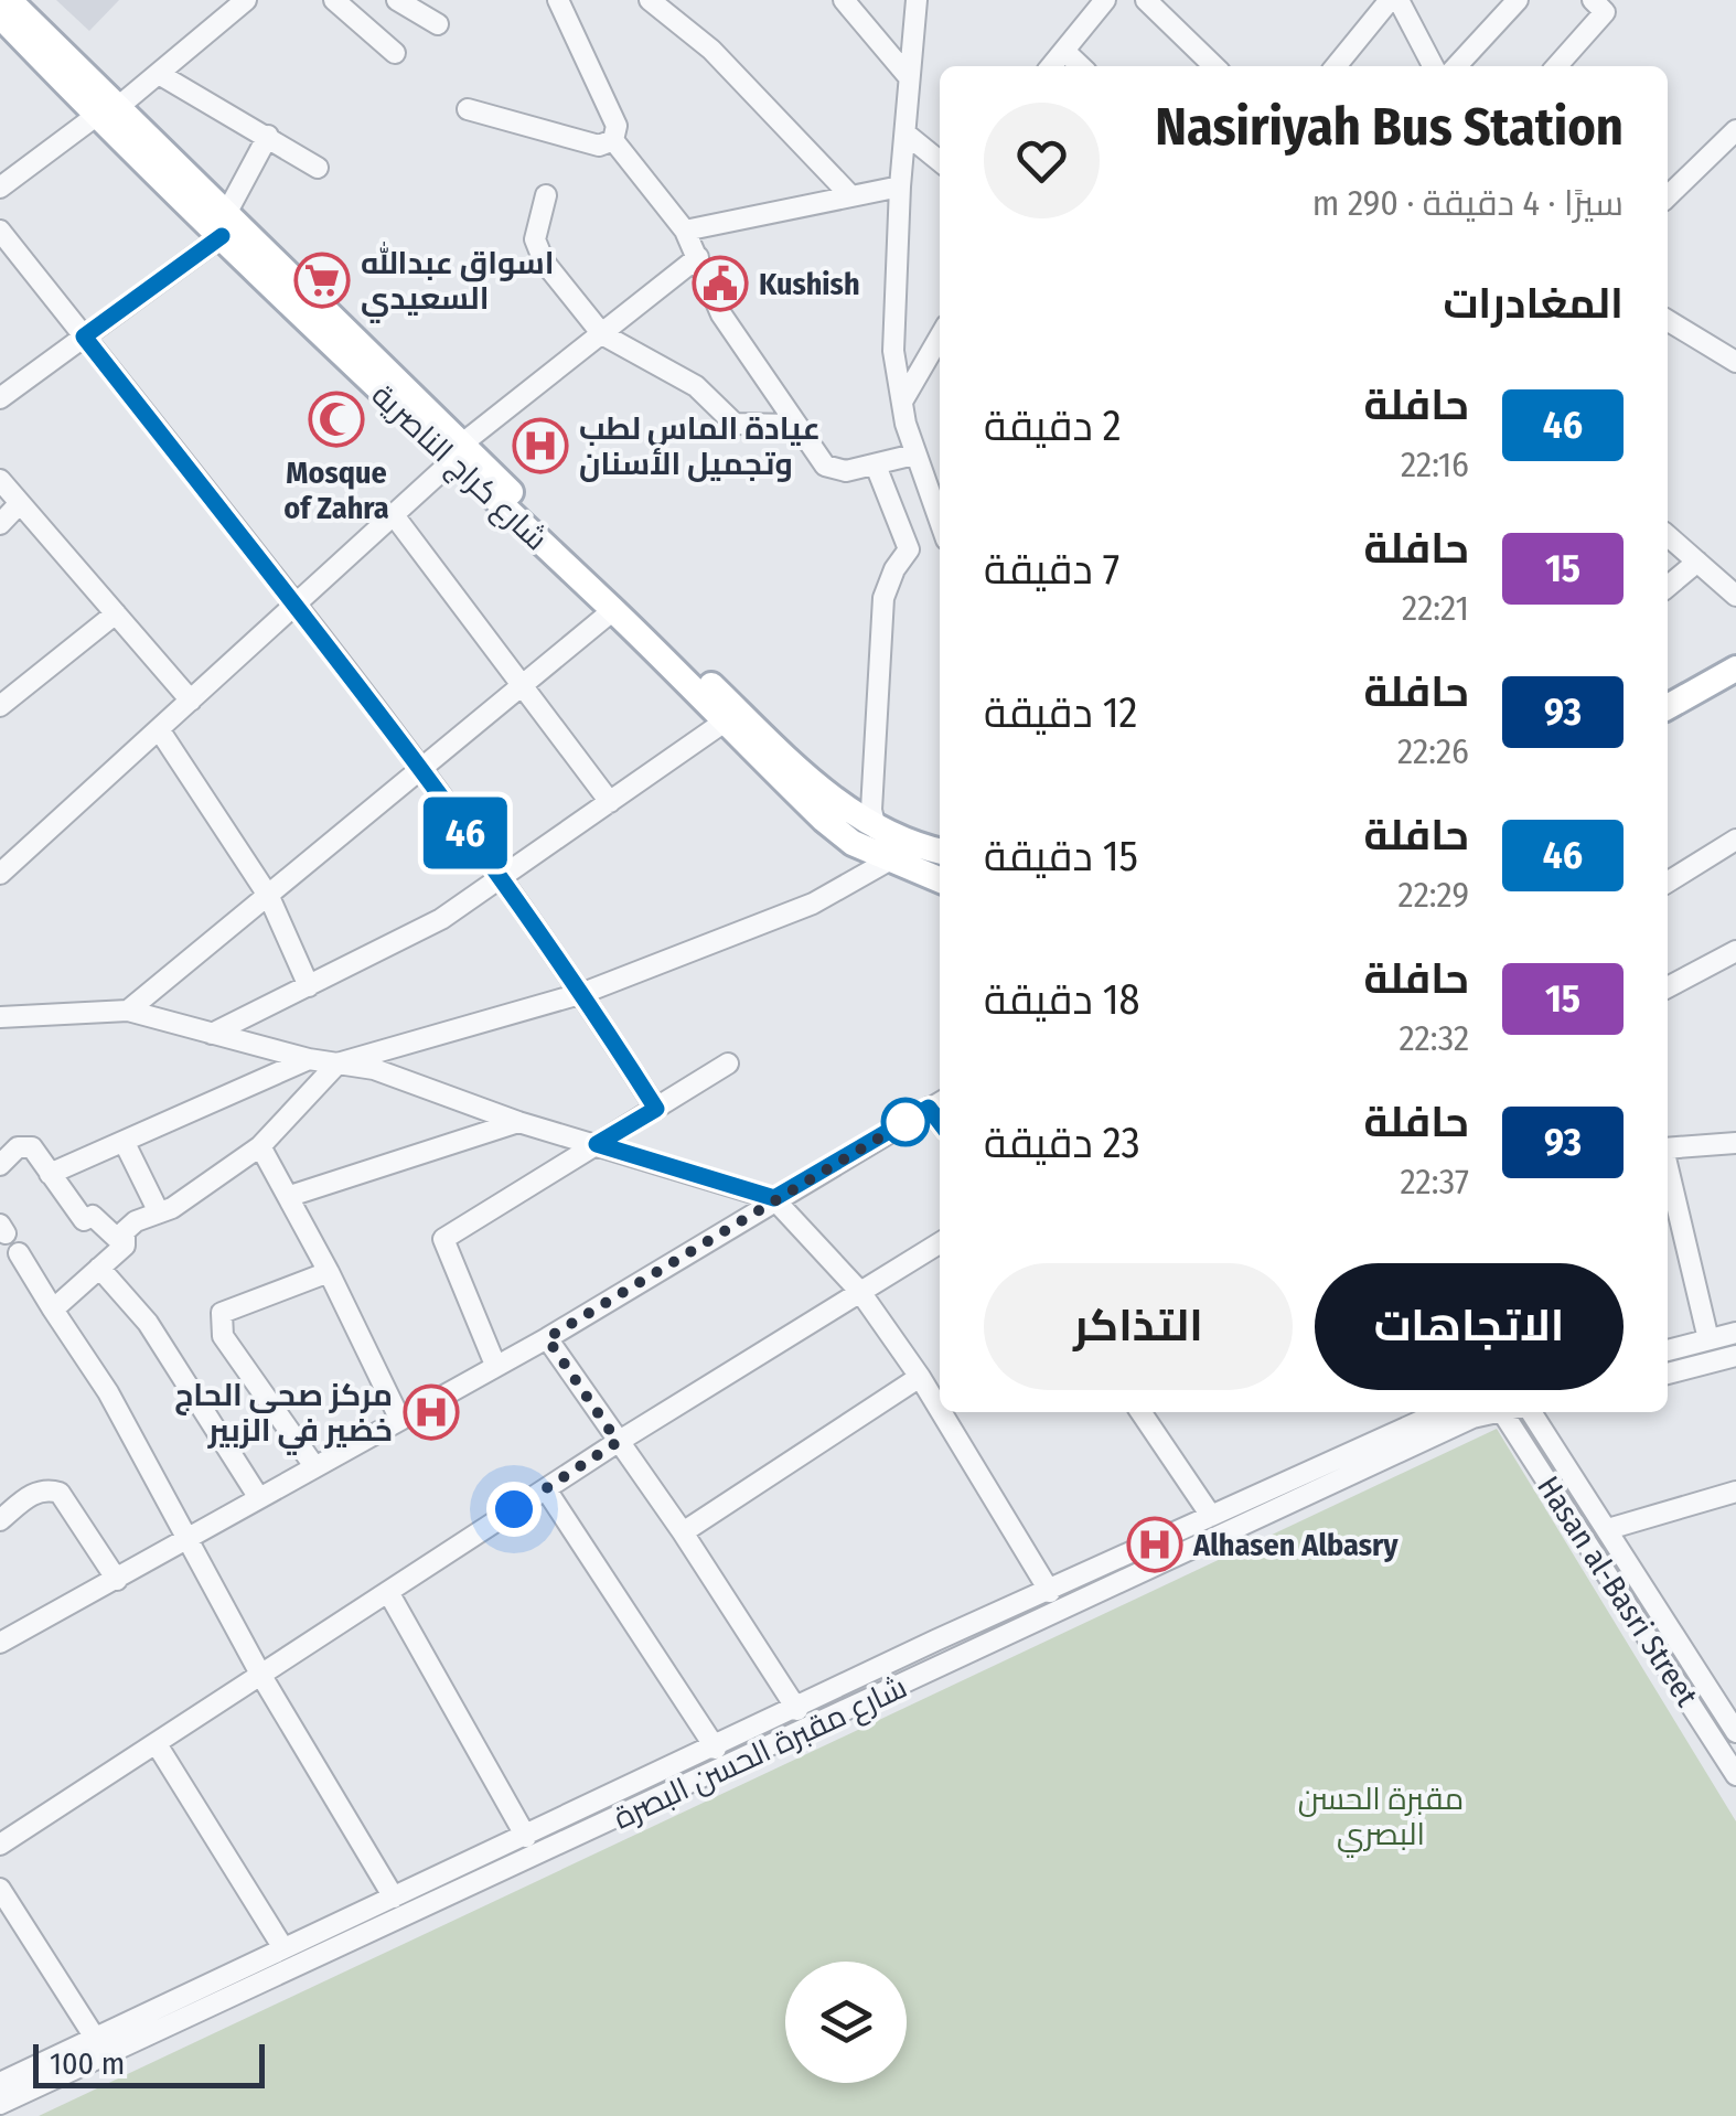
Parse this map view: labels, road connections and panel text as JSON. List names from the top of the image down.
{
  "streets": {
    "main road": ["شارع كراج الناصرية"],
    "street": ["Hasan al-Basri Street", "شارع مقبرة الحسن البصرة"]
  },
  "parks": ["مقبرة الحسن البصري"],
  "places": {
    "supermarket": ["اسواق عبدالله السعيدي"],
    "public building": ["Kushish"],
    "mosque": ["Mosque of Zahra"],
    "hospital": ["عيادة الماس لطب وتجميل الأسنان", "مركز صحي الحاج خضير في الزبير", "Alhasen Albasry"]
  },
  "lines": ["bus line 46"],
  "scale_bar": "100 m",
  "page": {
    "on_map": "46",
    "heading": [
      ["Nasiriyah Bus Station", "سيرًا · 4 دقيقة · 290 m"],
      "المغادرات"
    ],
    "list": [
      {
        "mark": "46",
        "name": "حافلة",
        "note": "22:16",
        "value": "2 دقيقة"
      },
      {
        "mark": "15",
        "name": "حافلة",
        "note": "22:21",
        "value": "7 دقيقة"
      },
      {
        "mark": "93",
        "name": "حافلة",
        "note": "22:26",
        "value": "12 دقيقة"
      },
      {
        "mark": "46",
        "name": "حافلة",
        "note": "22:29",
        "value": "15 دقيقة"
      },
      {
        "mark": "15",
        "name": "حافلة",
        "note": "22:32",
        "value": "18 دقيقة"
      },
      {
        "mark": "93",
        "name": "حافلة",
        "note": "22:37",
        "value": "23 دقيقة"
      }
    ],
    "buttons": ["الاتجاهات", "التذاكر"],
    "scale": "100 m"
  }
}
